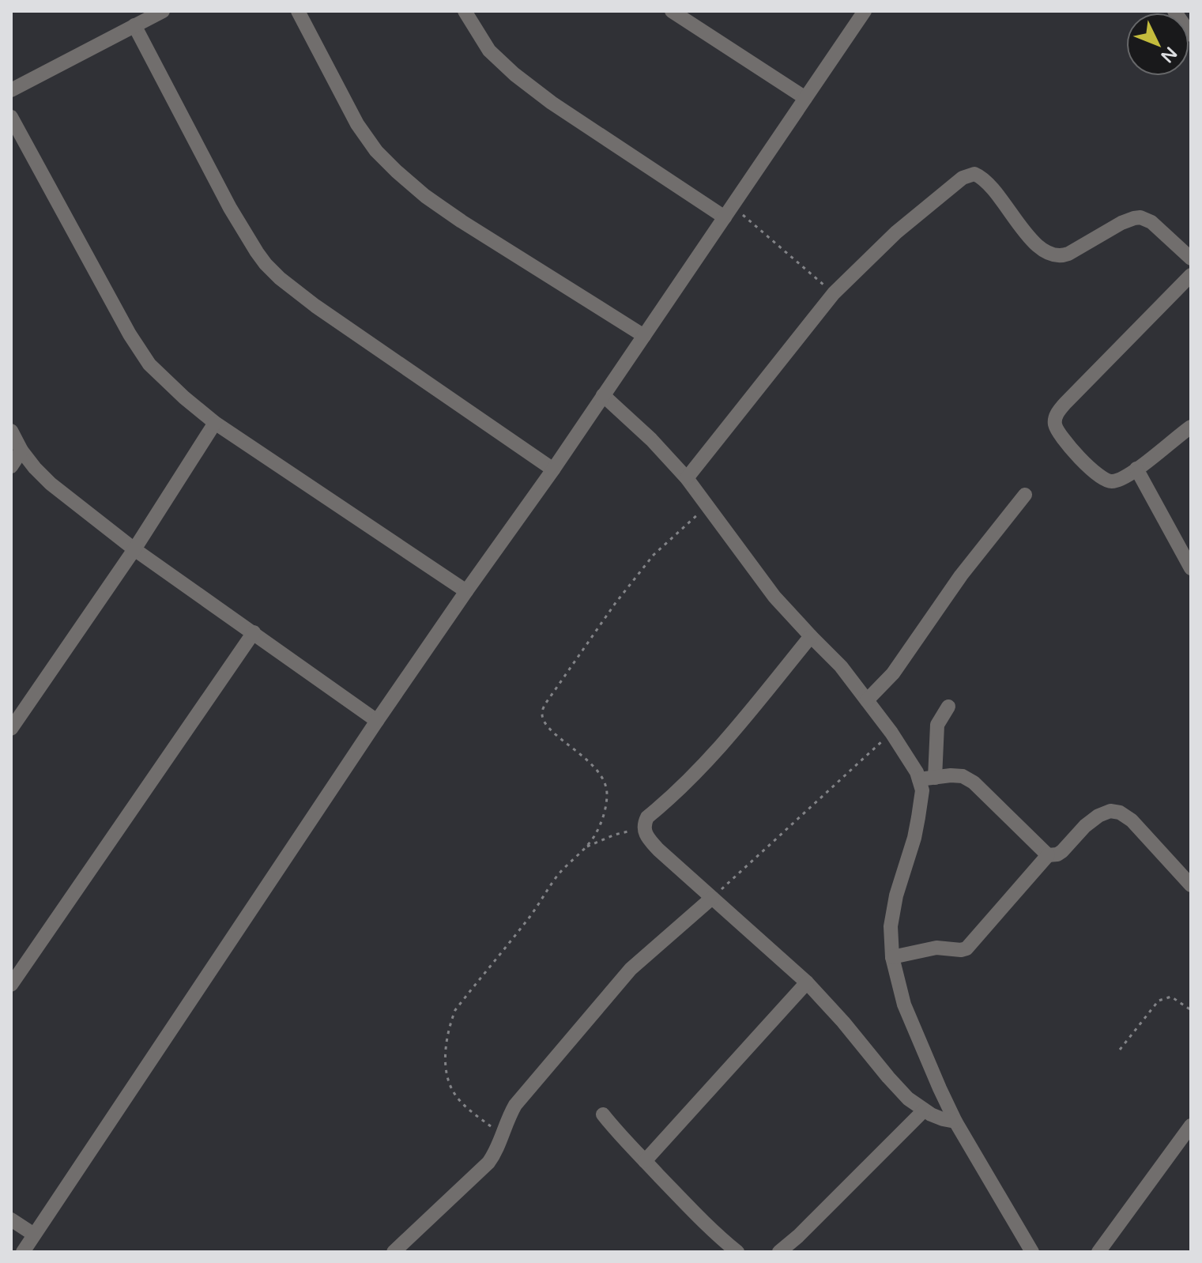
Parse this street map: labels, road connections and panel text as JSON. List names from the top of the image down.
{
  "north": "bottom right"
}
